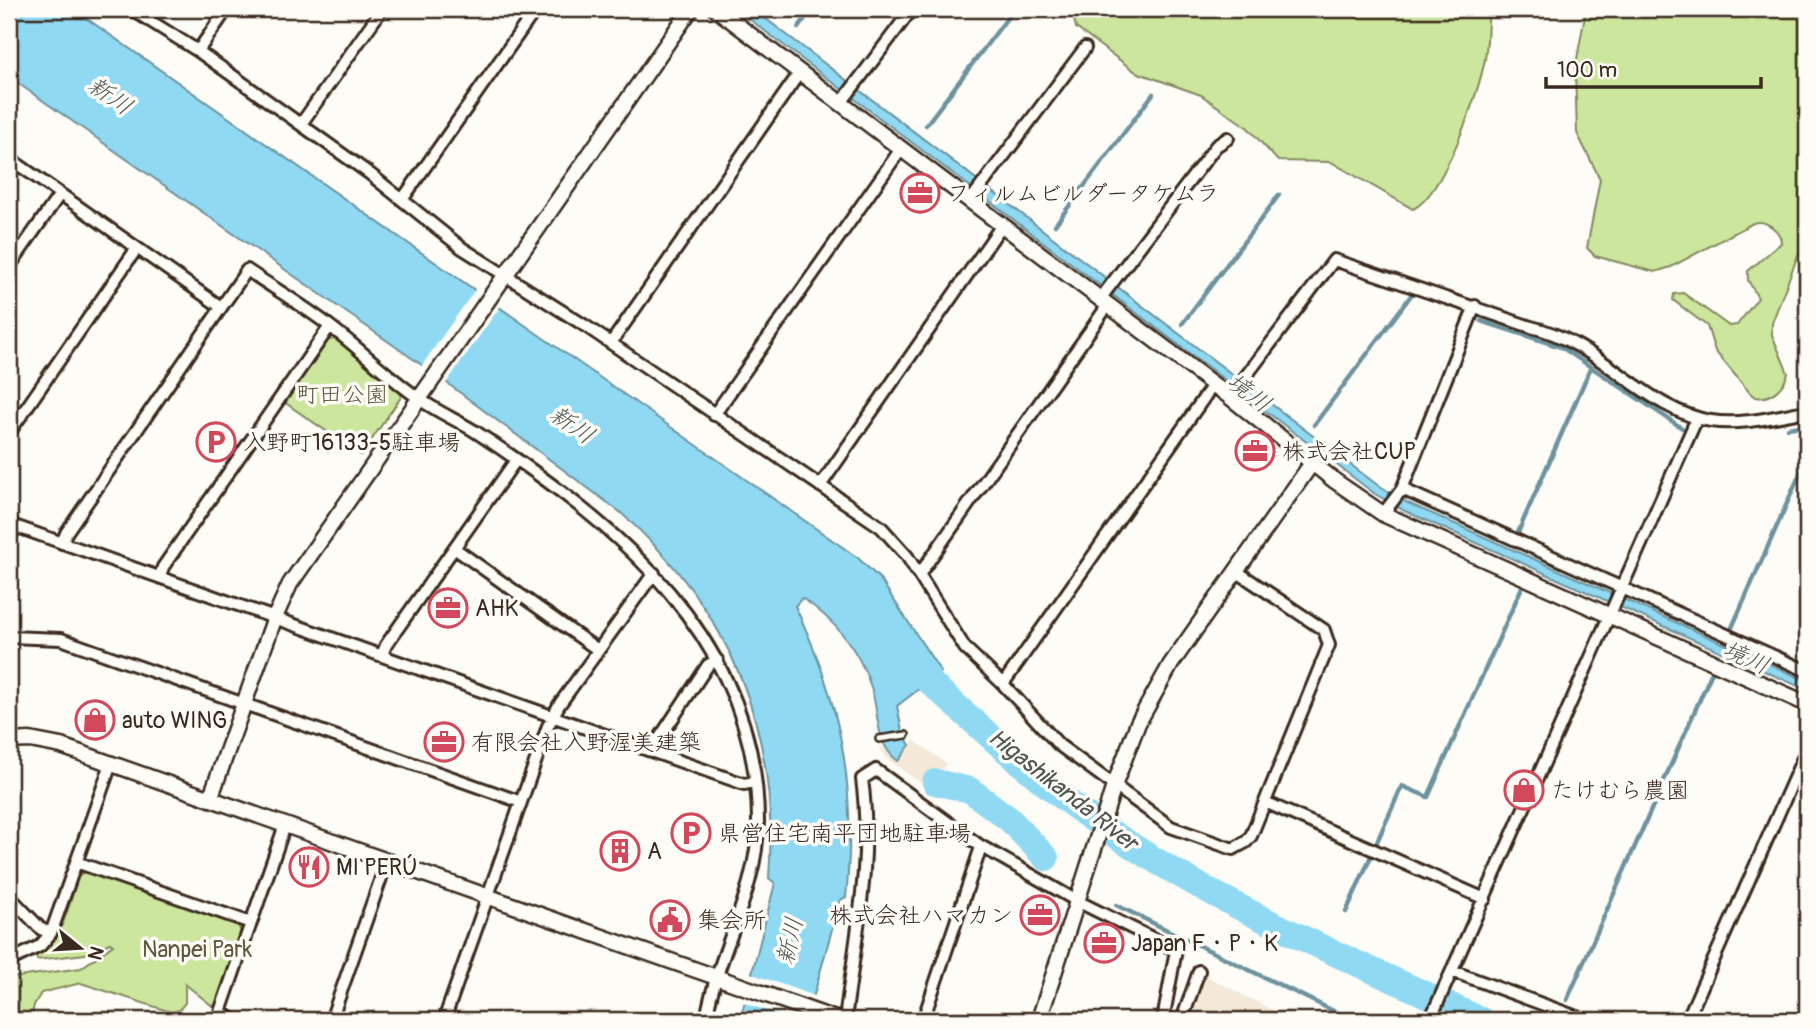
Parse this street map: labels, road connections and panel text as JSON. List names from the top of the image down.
{
  "water": ["新川", "境川", "Higashikanda River"],
  "parks": ["町田公園", "Nanpei Park"],
  "places": {
    "office": [
      "フィルムビルダータケムラ",
      "株式会社CUP",
      "AHK",
      "有限会社入野渥美建築",
      "株式会社ハマカン",
      "Japan F・P・K"
    ],
    "parking": ["入野町16133-5駐車場", "県営住宅南平団地駐車場"],
    "shop": ["auto WING", "たけむら農園"],
    "building": ["A"],
    "restaurant": ["MI PERÚ"],
    "public building": ["集会所"]
  },
  "scale_bar": "100 m",
  "north": "right"
}
